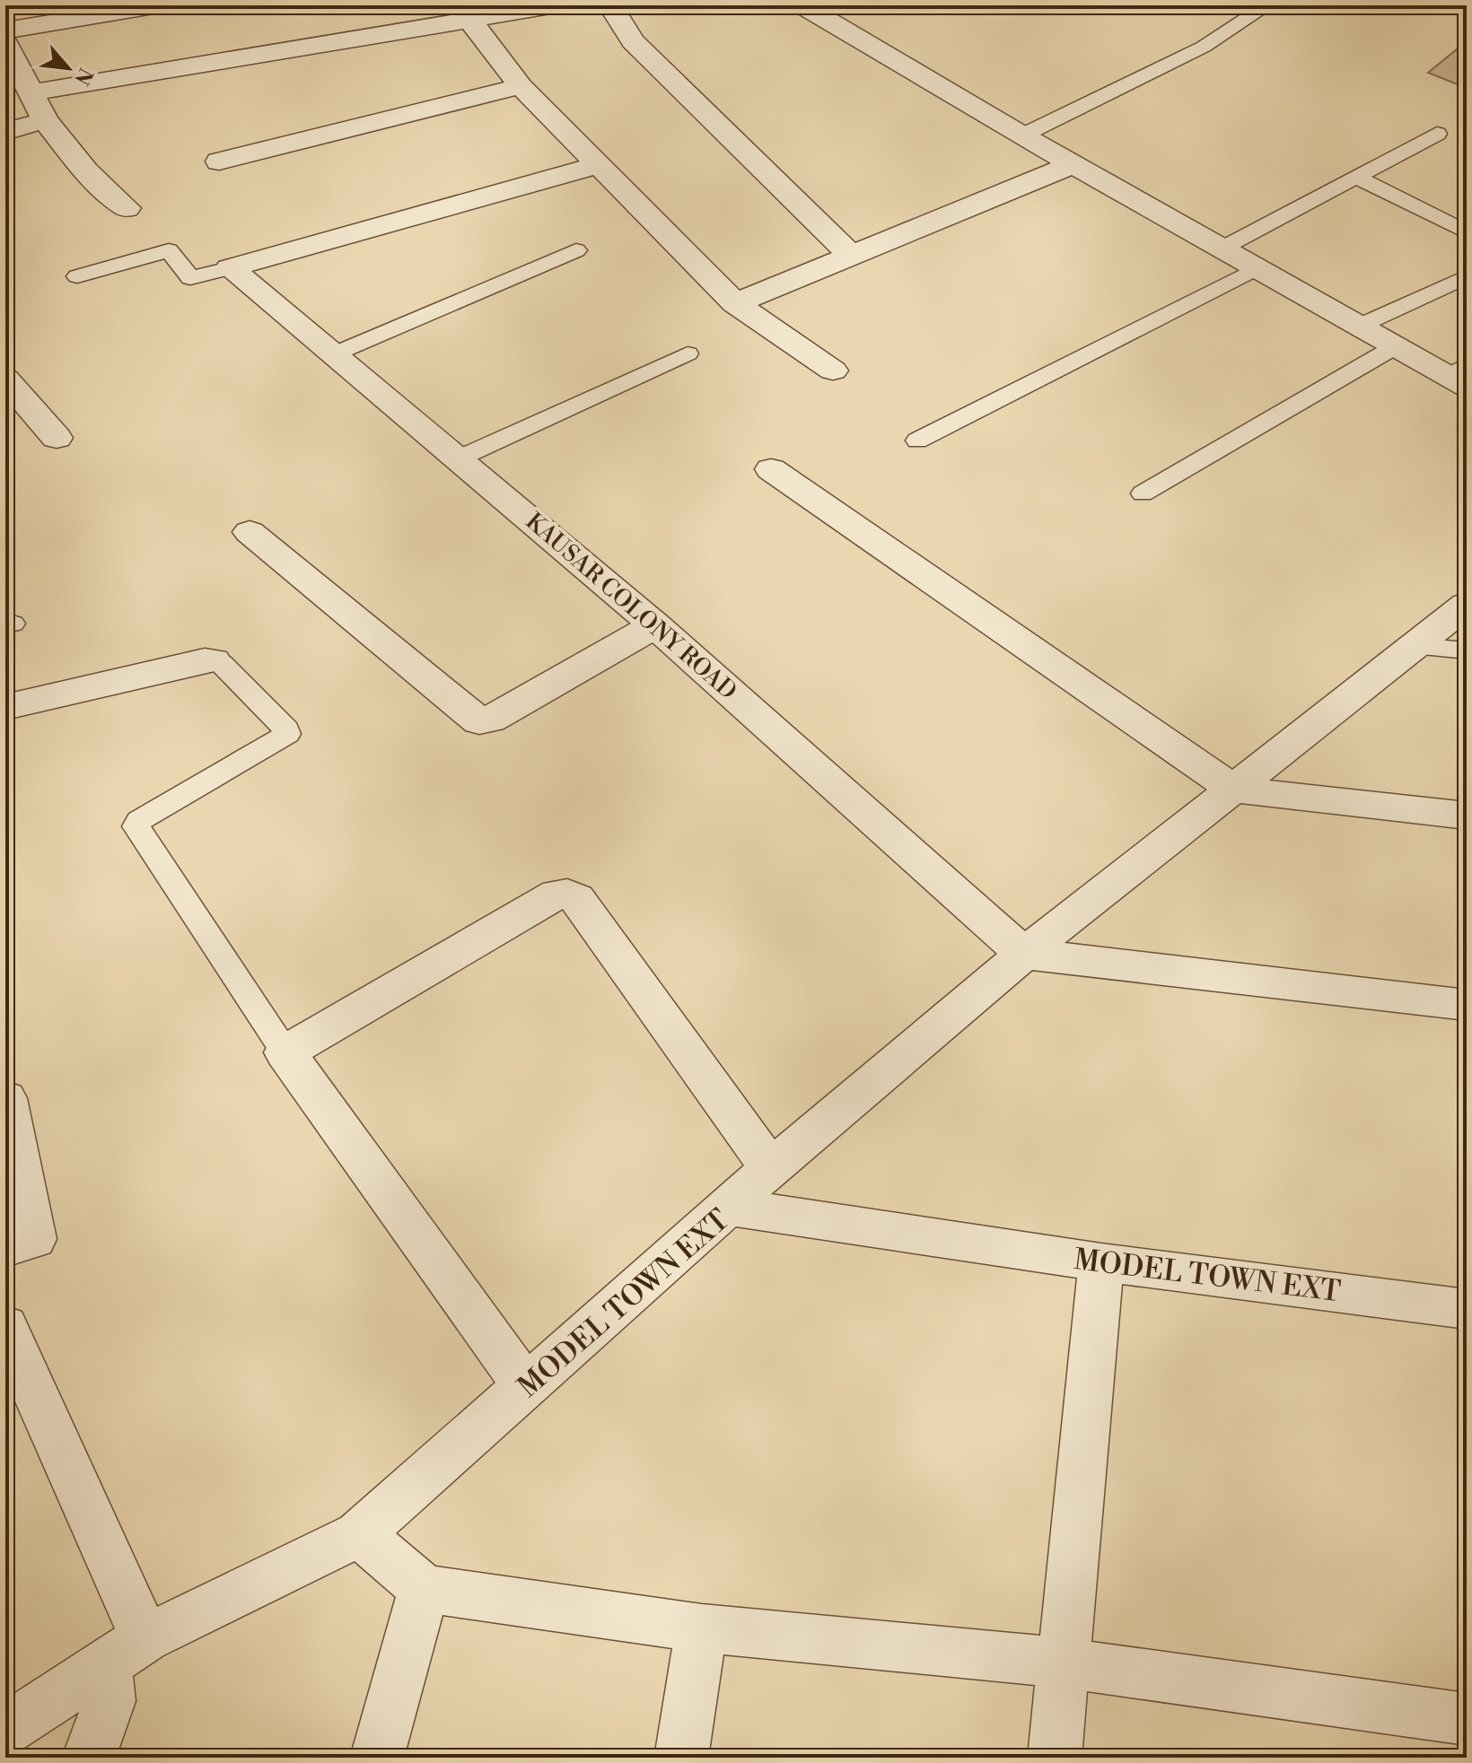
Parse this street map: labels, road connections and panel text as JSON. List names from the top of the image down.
{
  "streets": {
    "street": ["KAUSAR COLONY ROAD", "MODEL TOWN EXT"]
  },
  "north": "bottom right"
}
